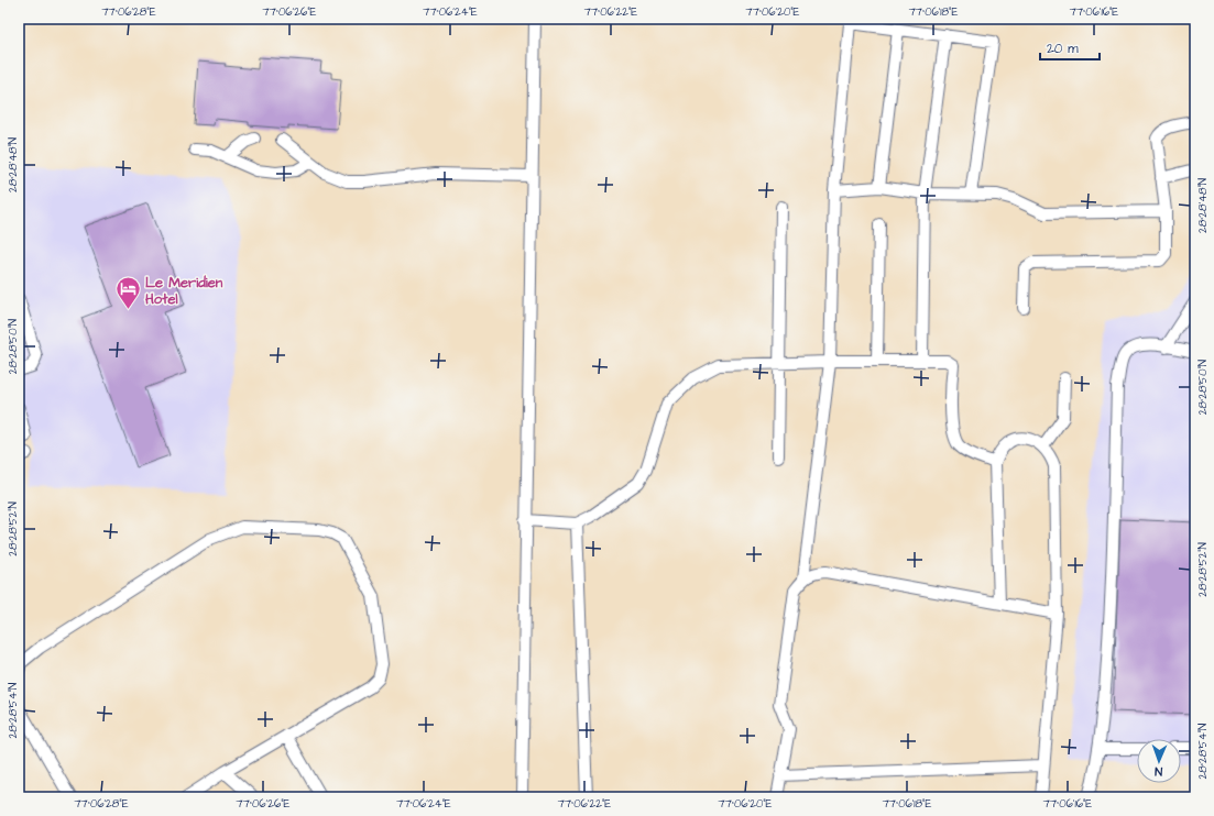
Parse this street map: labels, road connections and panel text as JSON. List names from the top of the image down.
{
  "places": {
    "hotel": ["Le Meridien Hotel"]
  },
  "scale_bar": "20 m",
  "north": "bottom",
  "coordinates": [
    "77°06'28\"E",
    "77°06'26\"E",
    "77°06'24\"E",
    "77°06'22\"E",
    "77°06'20\"E",
    "77°06'18\"E",
    "77°06'16\"E",
    "28°28'48\"N",
    "28°28'50\"N",
    "28°28'52\"N",
    "28°28'54\"N"
  ]
}
